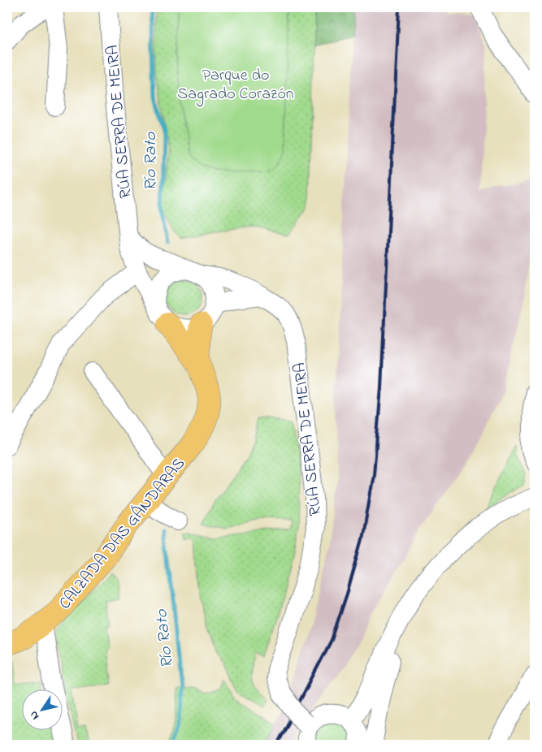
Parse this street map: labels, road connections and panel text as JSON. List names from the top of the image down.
{
  "streets": {
    "main road": ["RÚA SERRA DE MEIRA", "CALZADA DAS GÁNDARAS"]
  },
  "crossings": [
    ["RÚA SERRA DE MEIRA", "CALZADA DAS GÁNDARAS"]
  ],
  "water": ["Río Rato"],
  "parks": ["Parque do Sagrado Corazón"],
  "north": "bottom left"
}
